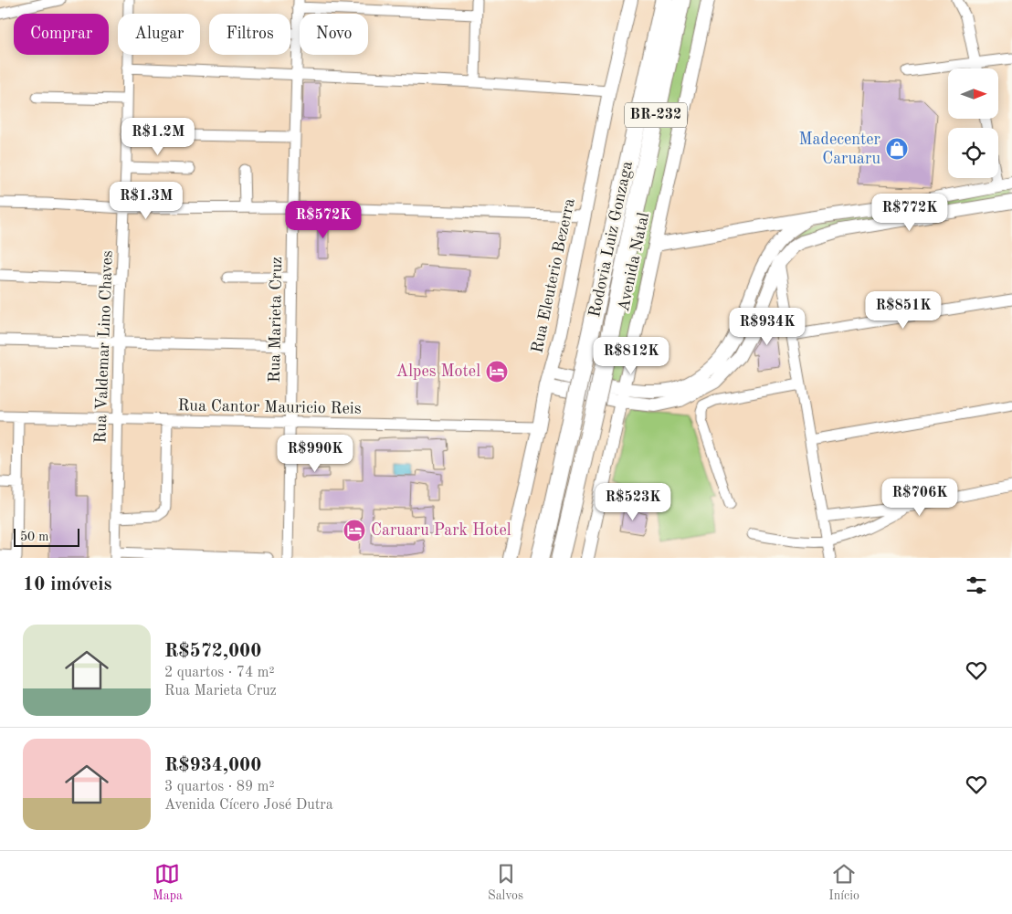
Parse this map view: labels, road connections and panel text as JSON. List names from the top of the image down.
{
  "streets": {
    "highway": ["BR-232", "Rodovia Luiz Gonzaga"],
    "street": [
      "Avenida Natal",
      "Rua Eleuterio Bezerra",
      "Rua Marieta Cruz",
      "Rua Valdemar Lino Chaves",
      "Rua Cantor Mauricio Reis"
    ]
  },
  "crossings": [
    ["Rua Eleuterio Bezerra", "Rua Cantor Mauricio Reis"],
    ["Rua Marieta Cruz", "Rua Cantor Mauricio Reis"],
    ["Rua Valdemar Lino Chaves", "Rua Cantor Mauricio Reis"]
  ],
  "places": {
    "shop": ["Madecenter Caruaru"],
    "hotel": ["Alpes Motel", "Caruaru Park Hotel"]
  },
  "scale_bar": "50 m",
  "north": "right",
  "page": {
    "chip": [
      "Comprar",
      "Alugar",
      "Filtros",
      "Novo"
    ],
    "price": [
      "R$1.2M",
      "R$1.3M",
      "R$772K",
      "R$572K",
      "R$851K",
      "R$934K",
      "R$812K",
      "R$990K",
      "R$706K",
      "R$523K"
    ],
    "scale": "50 m",
    "heading": "10 imóveis",
    "list": [
      {
        "name": "R$572,000",
        "note": "2 quartos · 74 m² · Rua Marieta Cruz"
      },
      {
        "name": "R$934,000",
        "note": "3 quartos · 89 m² · Avenida Cícero José Dutra"
      }
    ],
    "tabs": ["Mapa", "Salvos", "Início"]
  }
}
